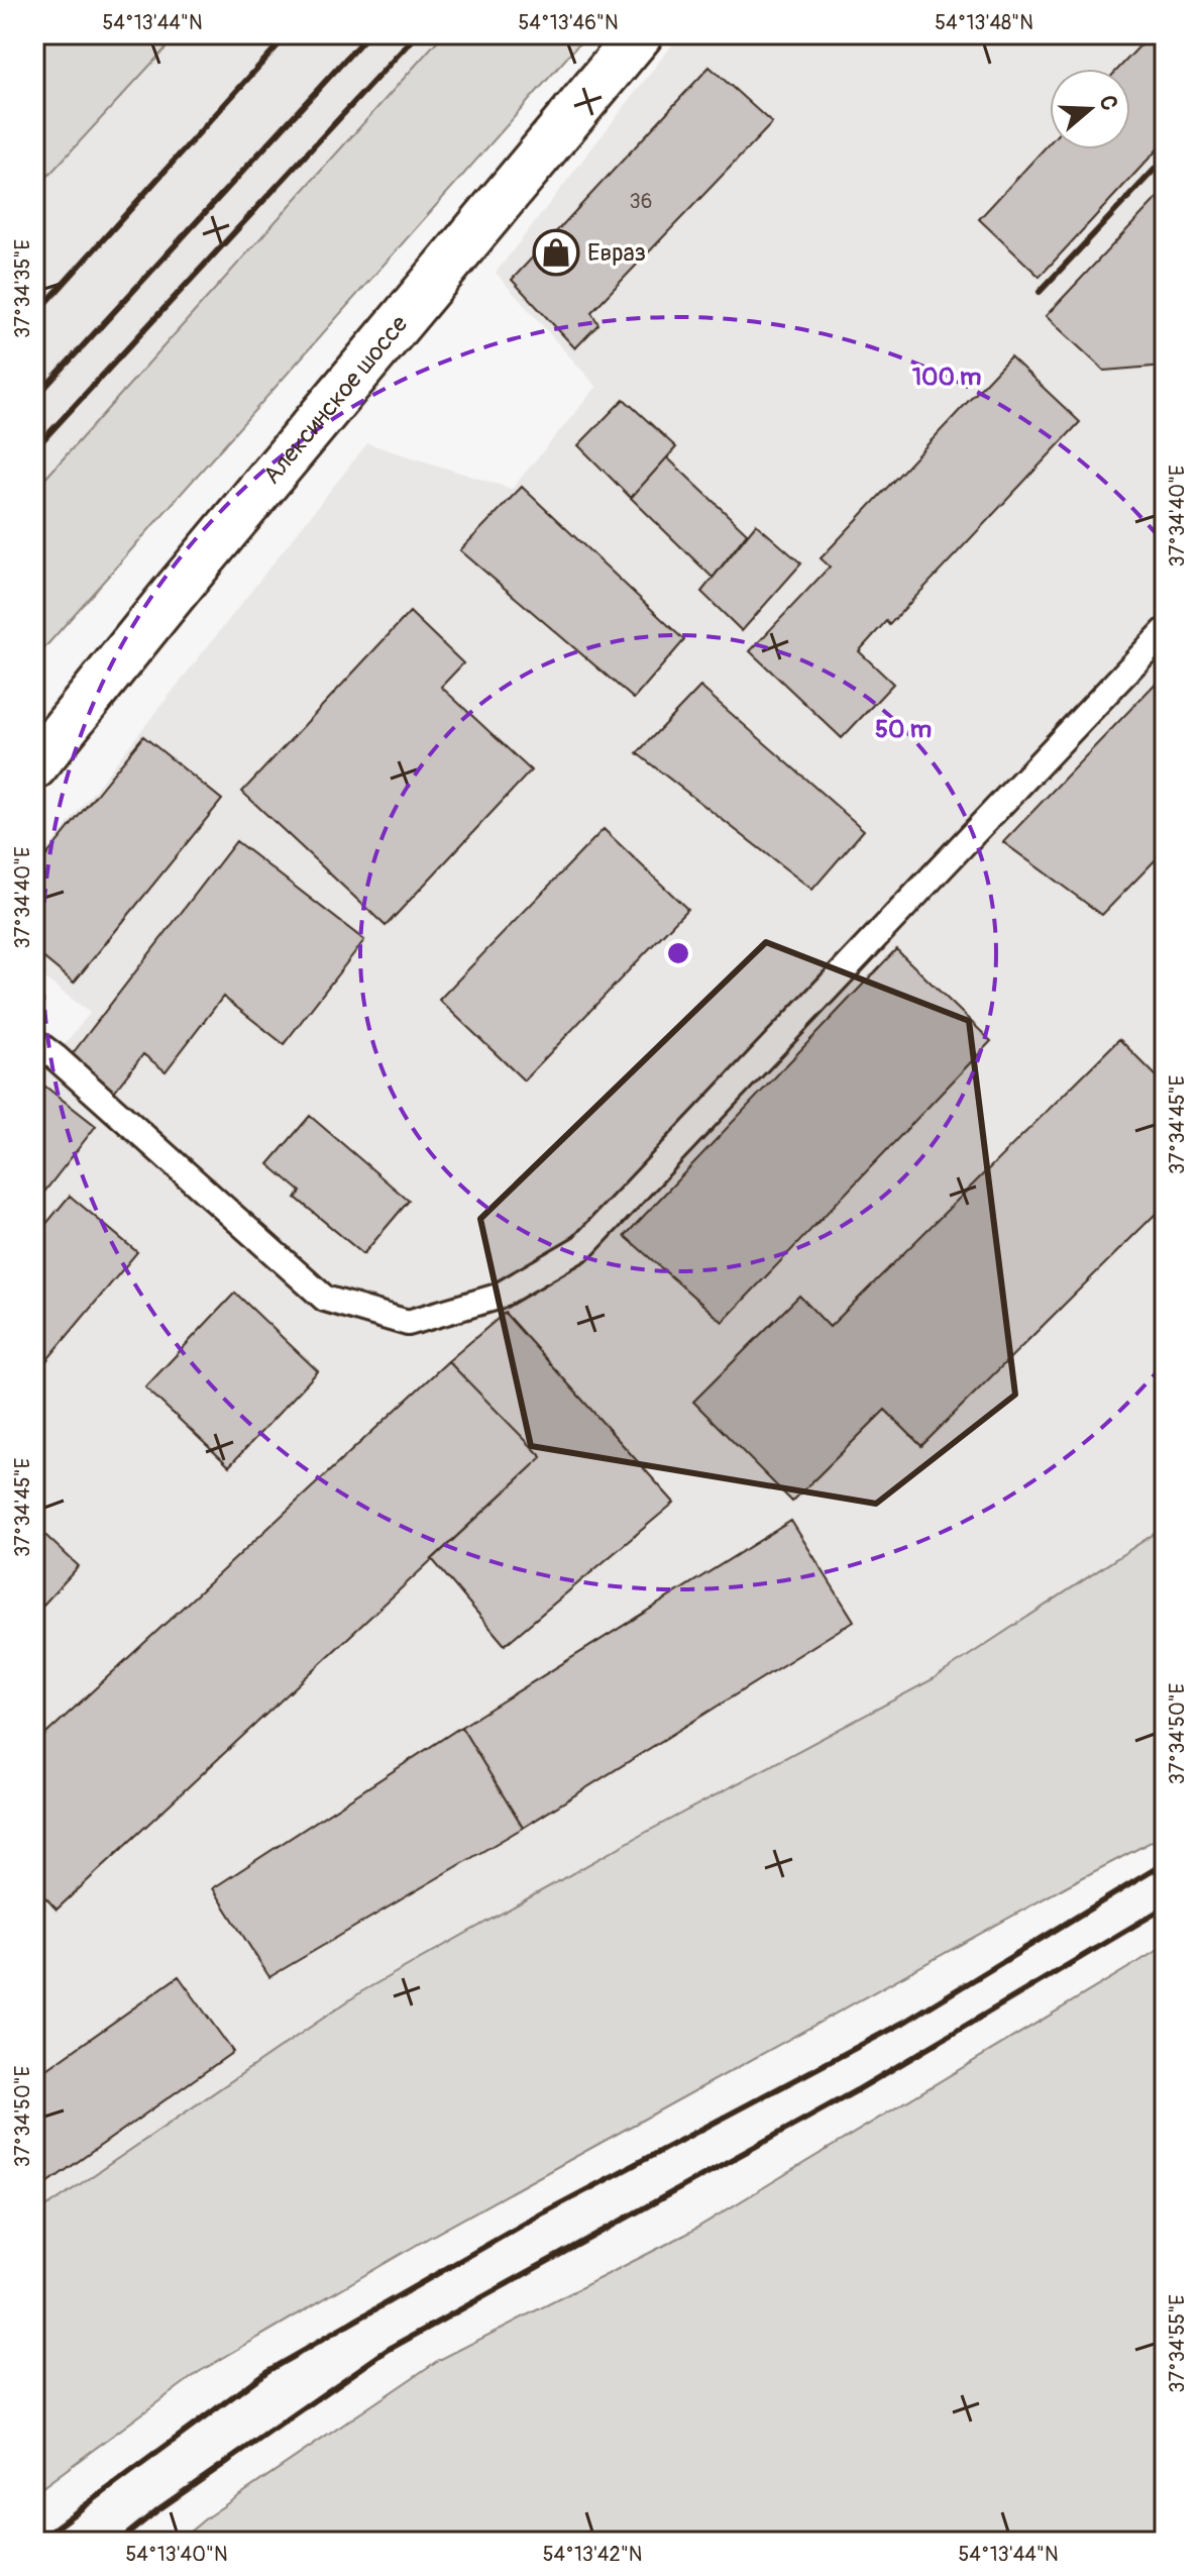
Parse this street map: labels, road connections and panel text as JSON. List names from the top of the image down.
{
  "streets": {
    "main road": ["Алексинское шоссе"]
  },
  "places": {
    "shop": ["Евраз"]
  },
  "house_numbers": ["36"],
  "north": "right",
  "coordinates": [
    "54°13'44\"N",
    "54°13'46\"N",
    "54°13'48\"N",
    "37°34'35\"E",
    "37°34'40\"E",
    "37°34'45\"E",
    "37°34'50\"E",
    "37°34'55\"E",
    "54°13'40\"N",
    "54°13'42\"N"
  ],
  "rings": ["100 m", "50 m"]
}
